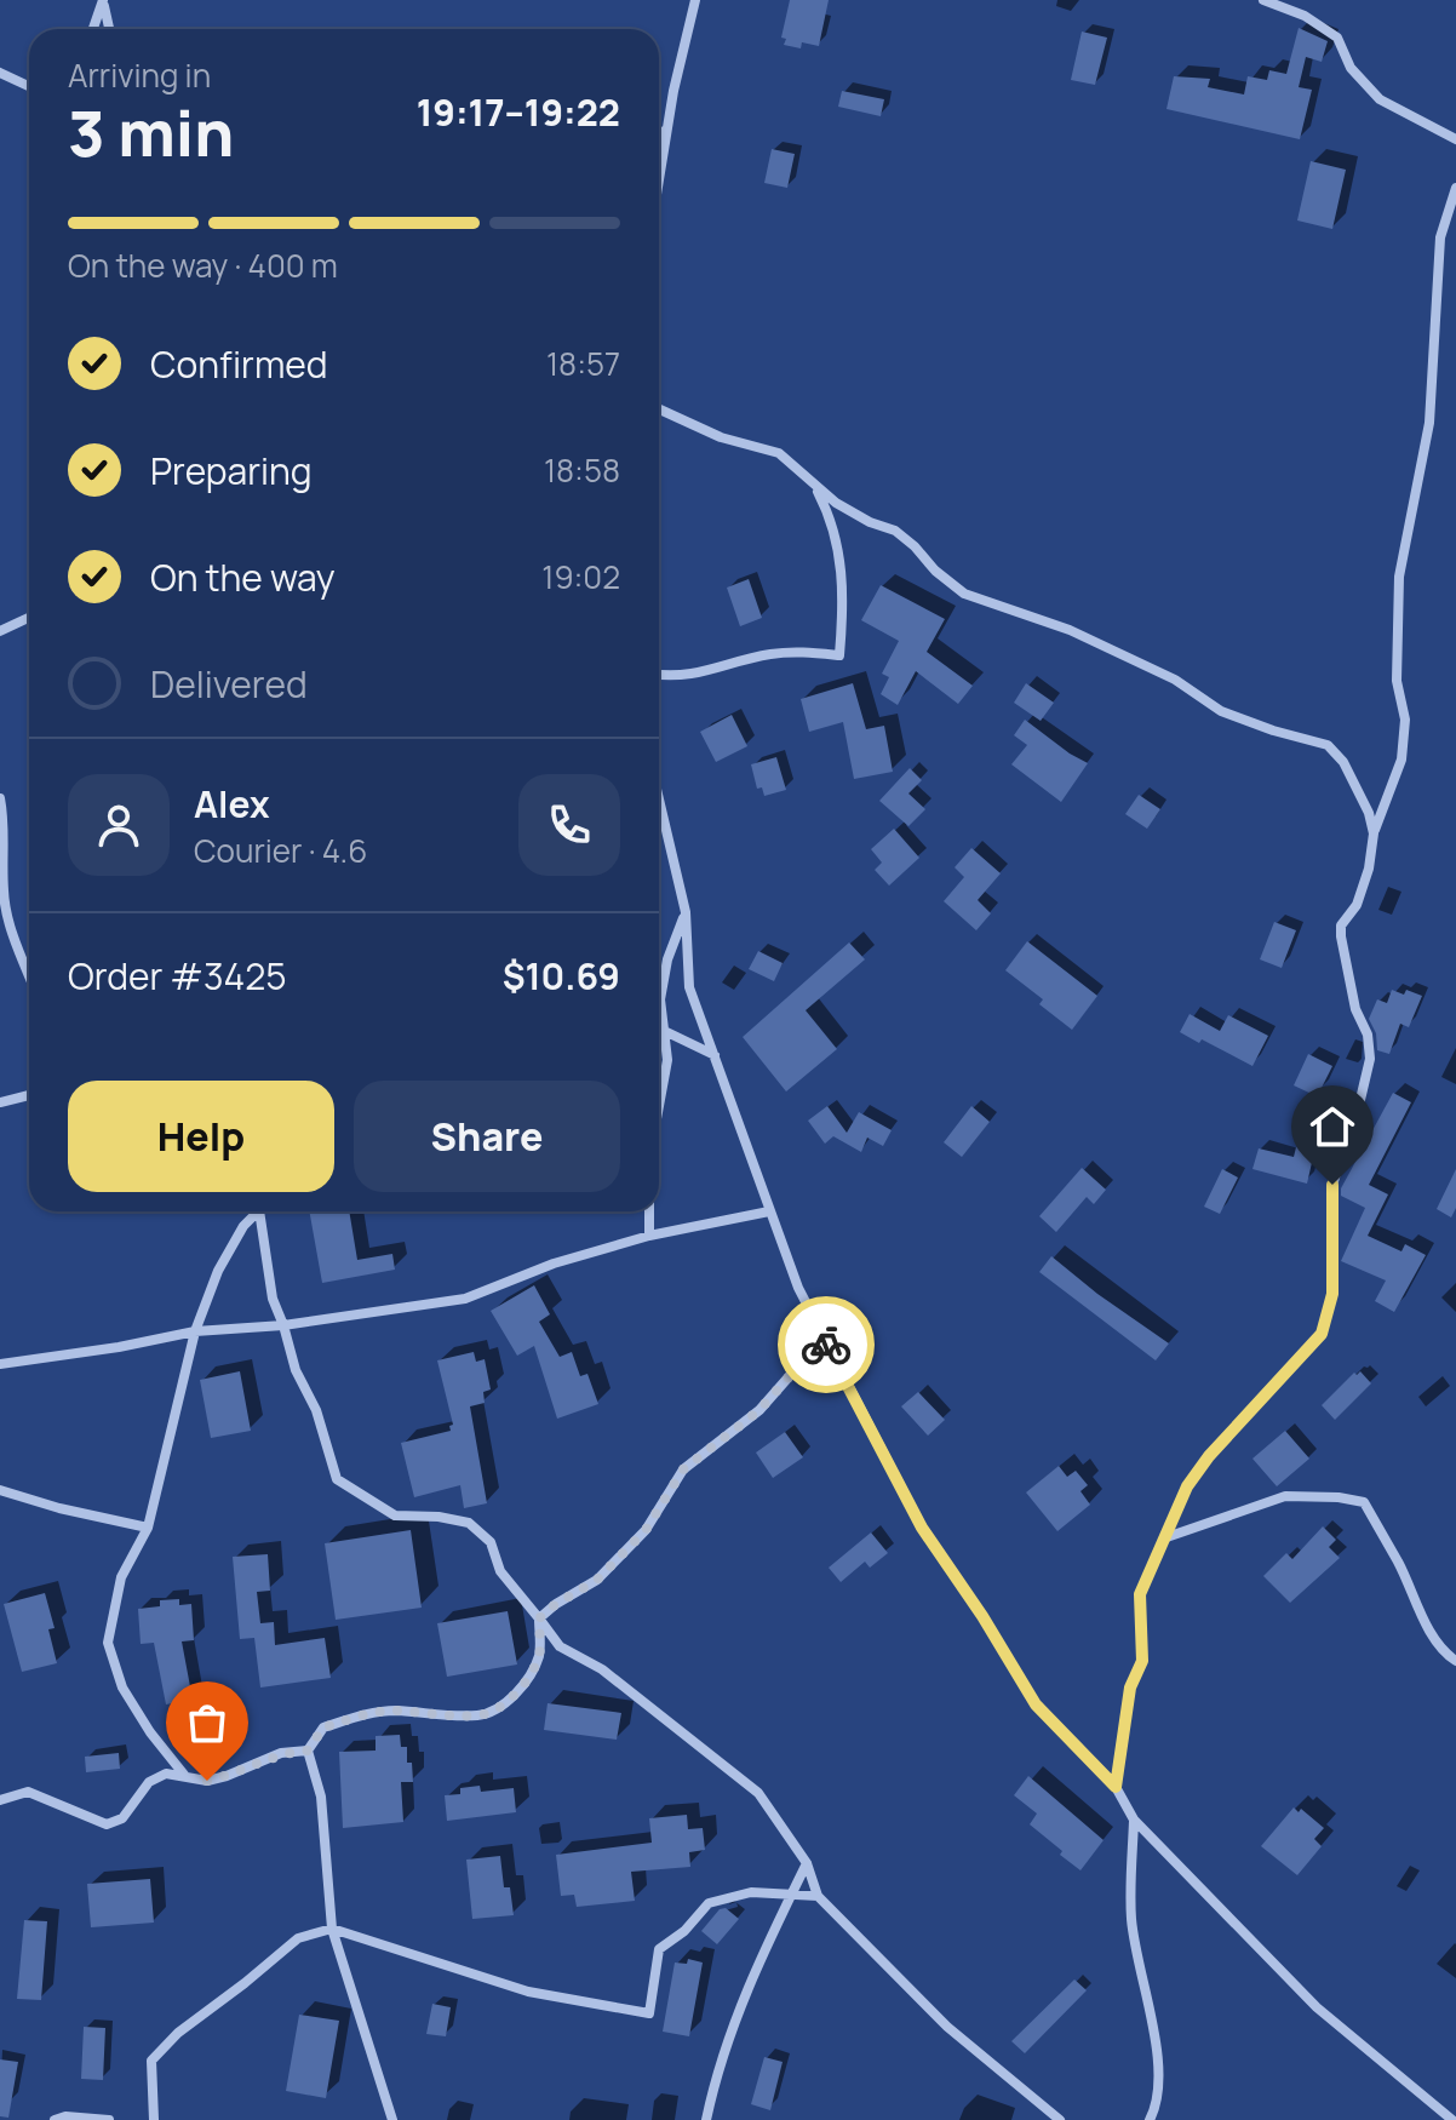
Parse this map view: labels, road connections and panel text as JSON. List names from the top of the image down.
{
  "page": {
    "heading": ["3 min", "Arriving in", "19:17–19:22"],
    "panel": [
      "Alex",
      "Courier · 4.6",
      "Order #3425",
      "$10.69"
    ],
    "bar": "On the way · 400 m",
    "list": [
      ["Confirmed", "18:57"],
      ["Preparing", "18:58"],
      ["On the way", "19:02"],
      "Delivered"
    ],
    "buttons": ["Help", "Share"]
  }
}
